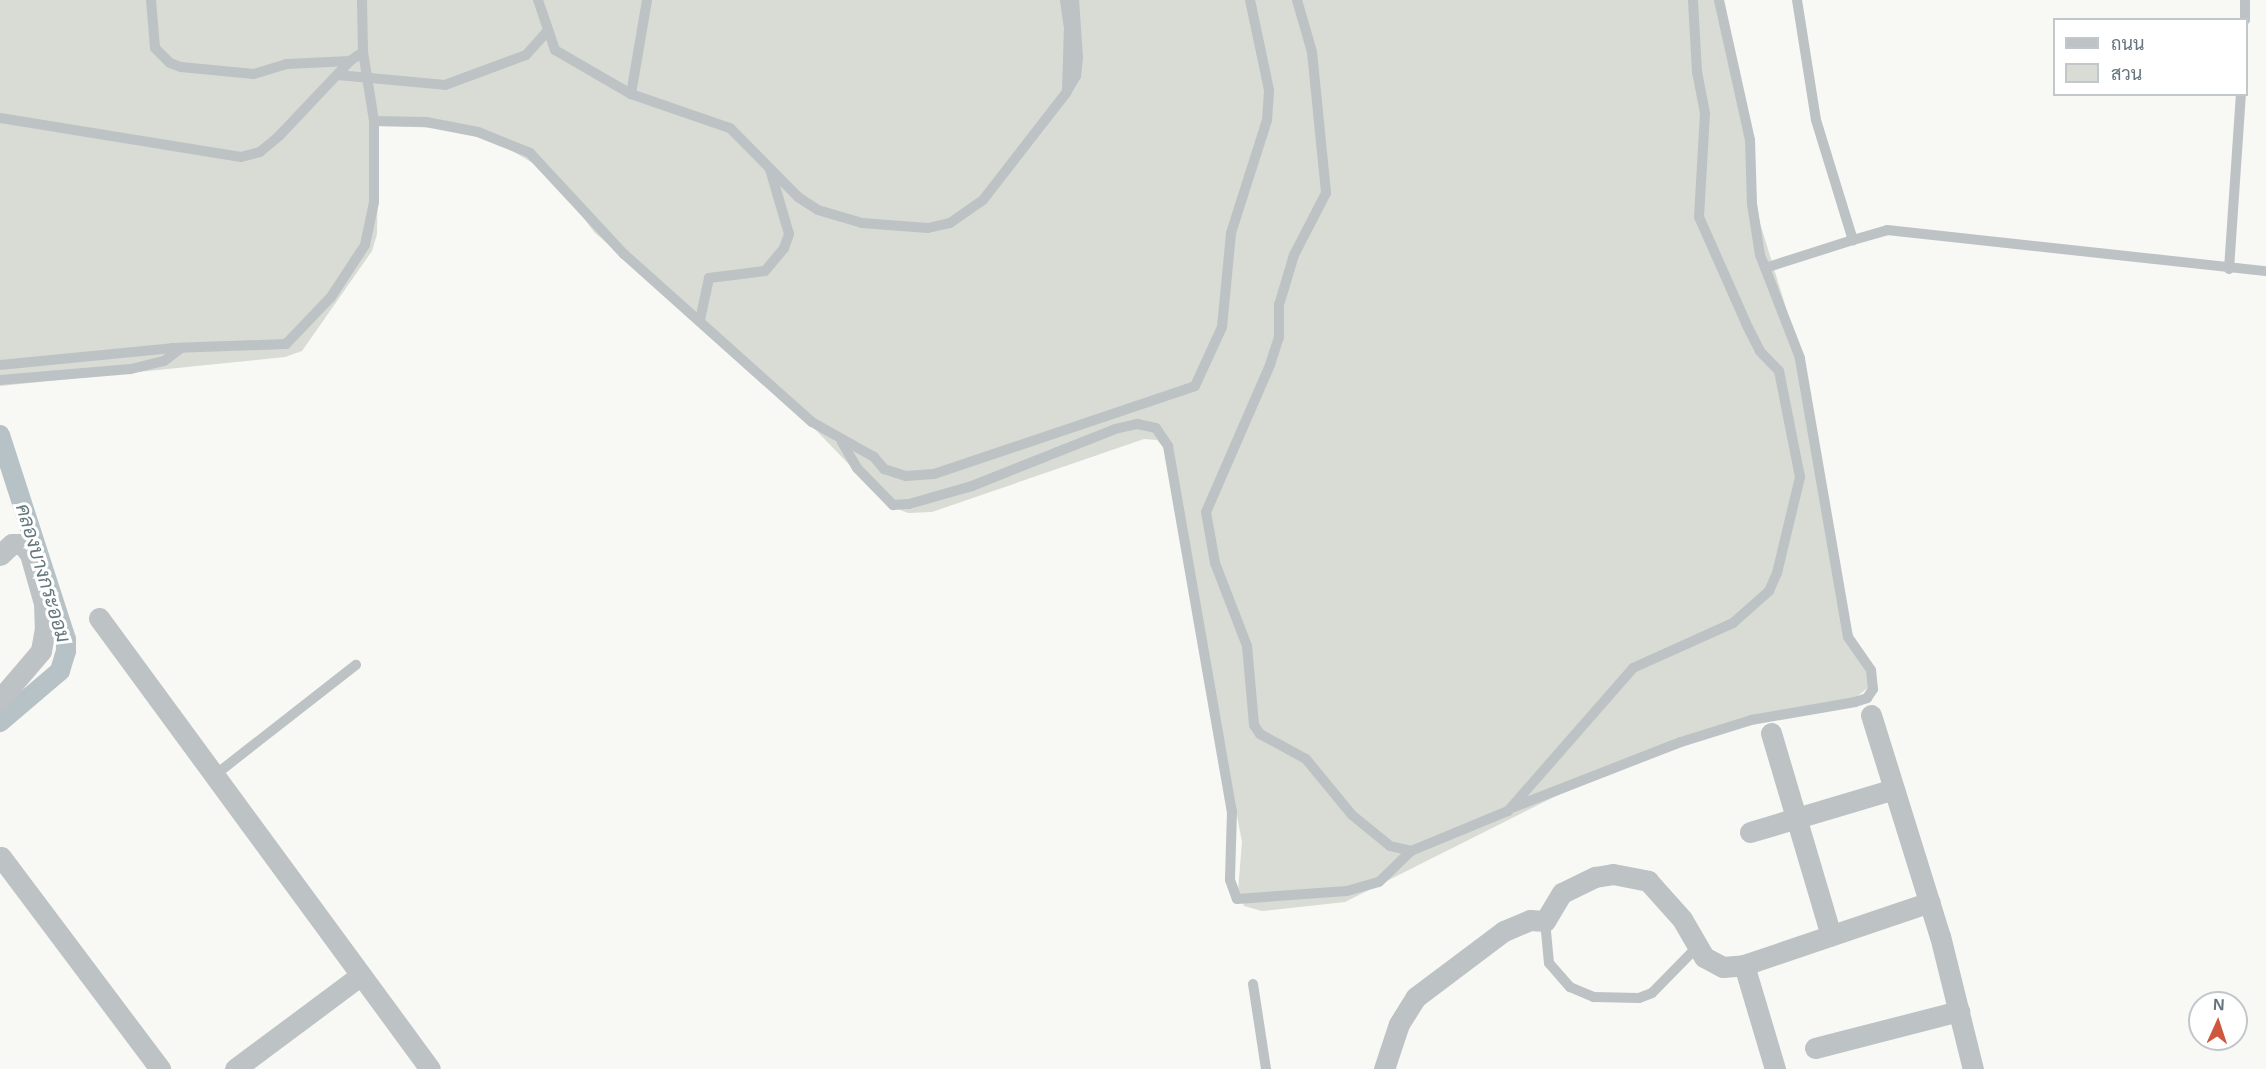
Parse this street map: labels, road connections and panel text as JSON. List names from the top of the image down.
{
  "water": ["คลองบางกระออม"],
  "legend": ["ถนน", "สวน"],
  "north": "top"
}
